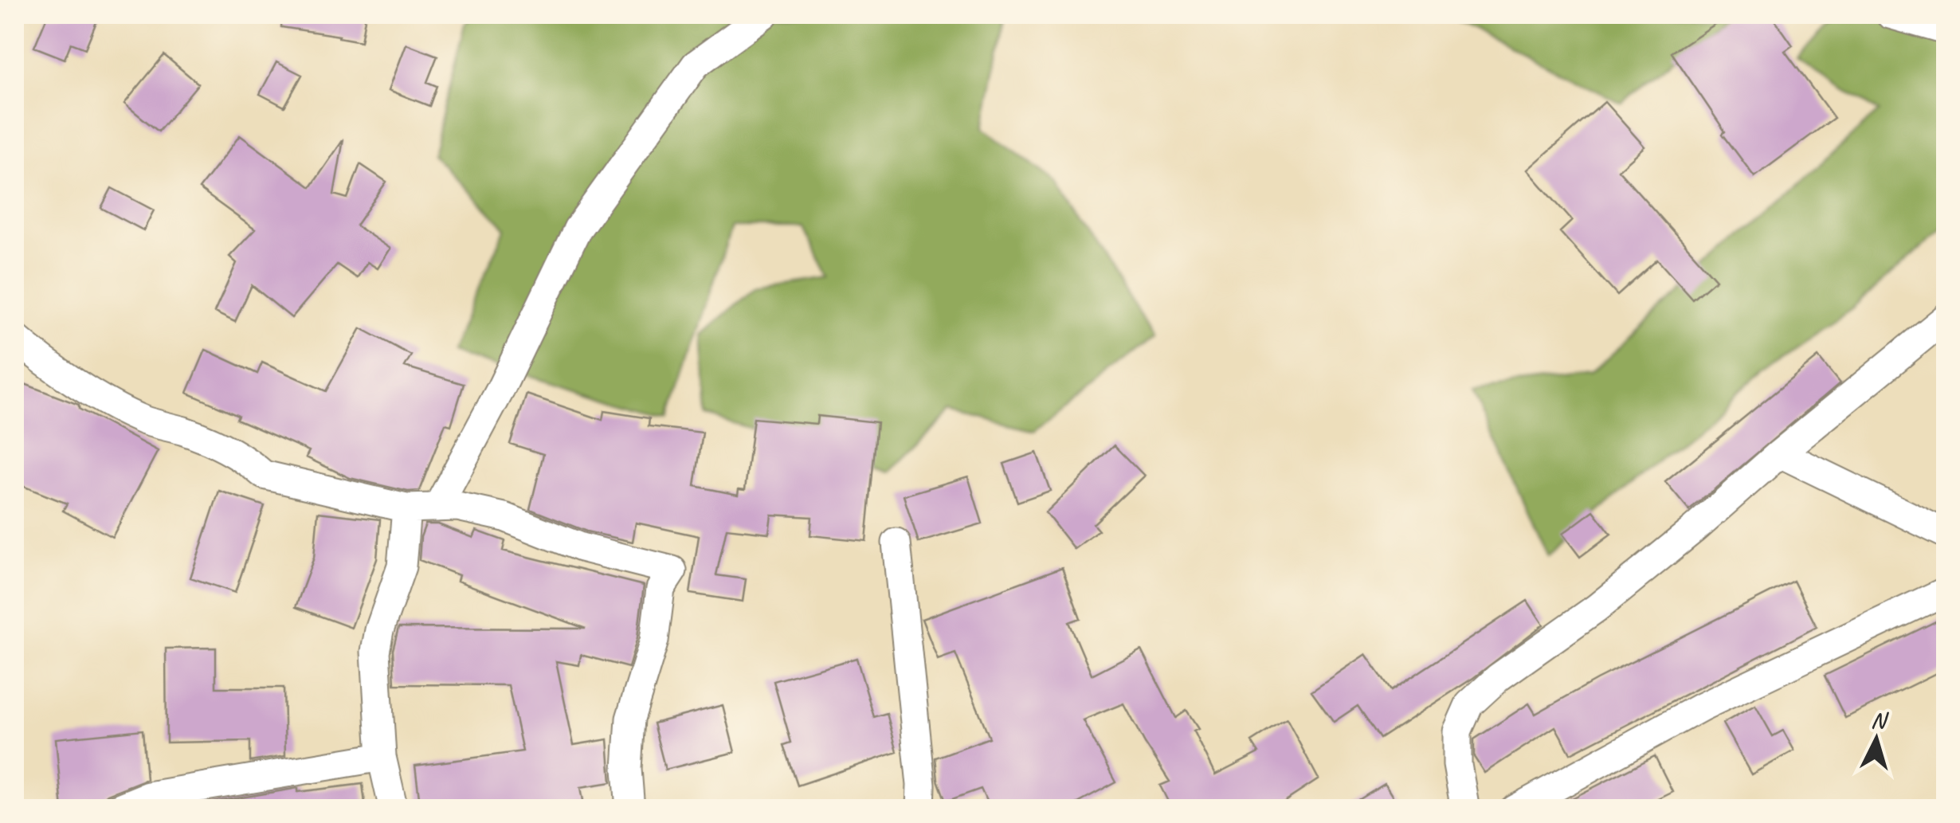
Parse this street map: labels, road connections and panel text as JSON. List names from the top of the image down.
{
  "north": "top"
}
